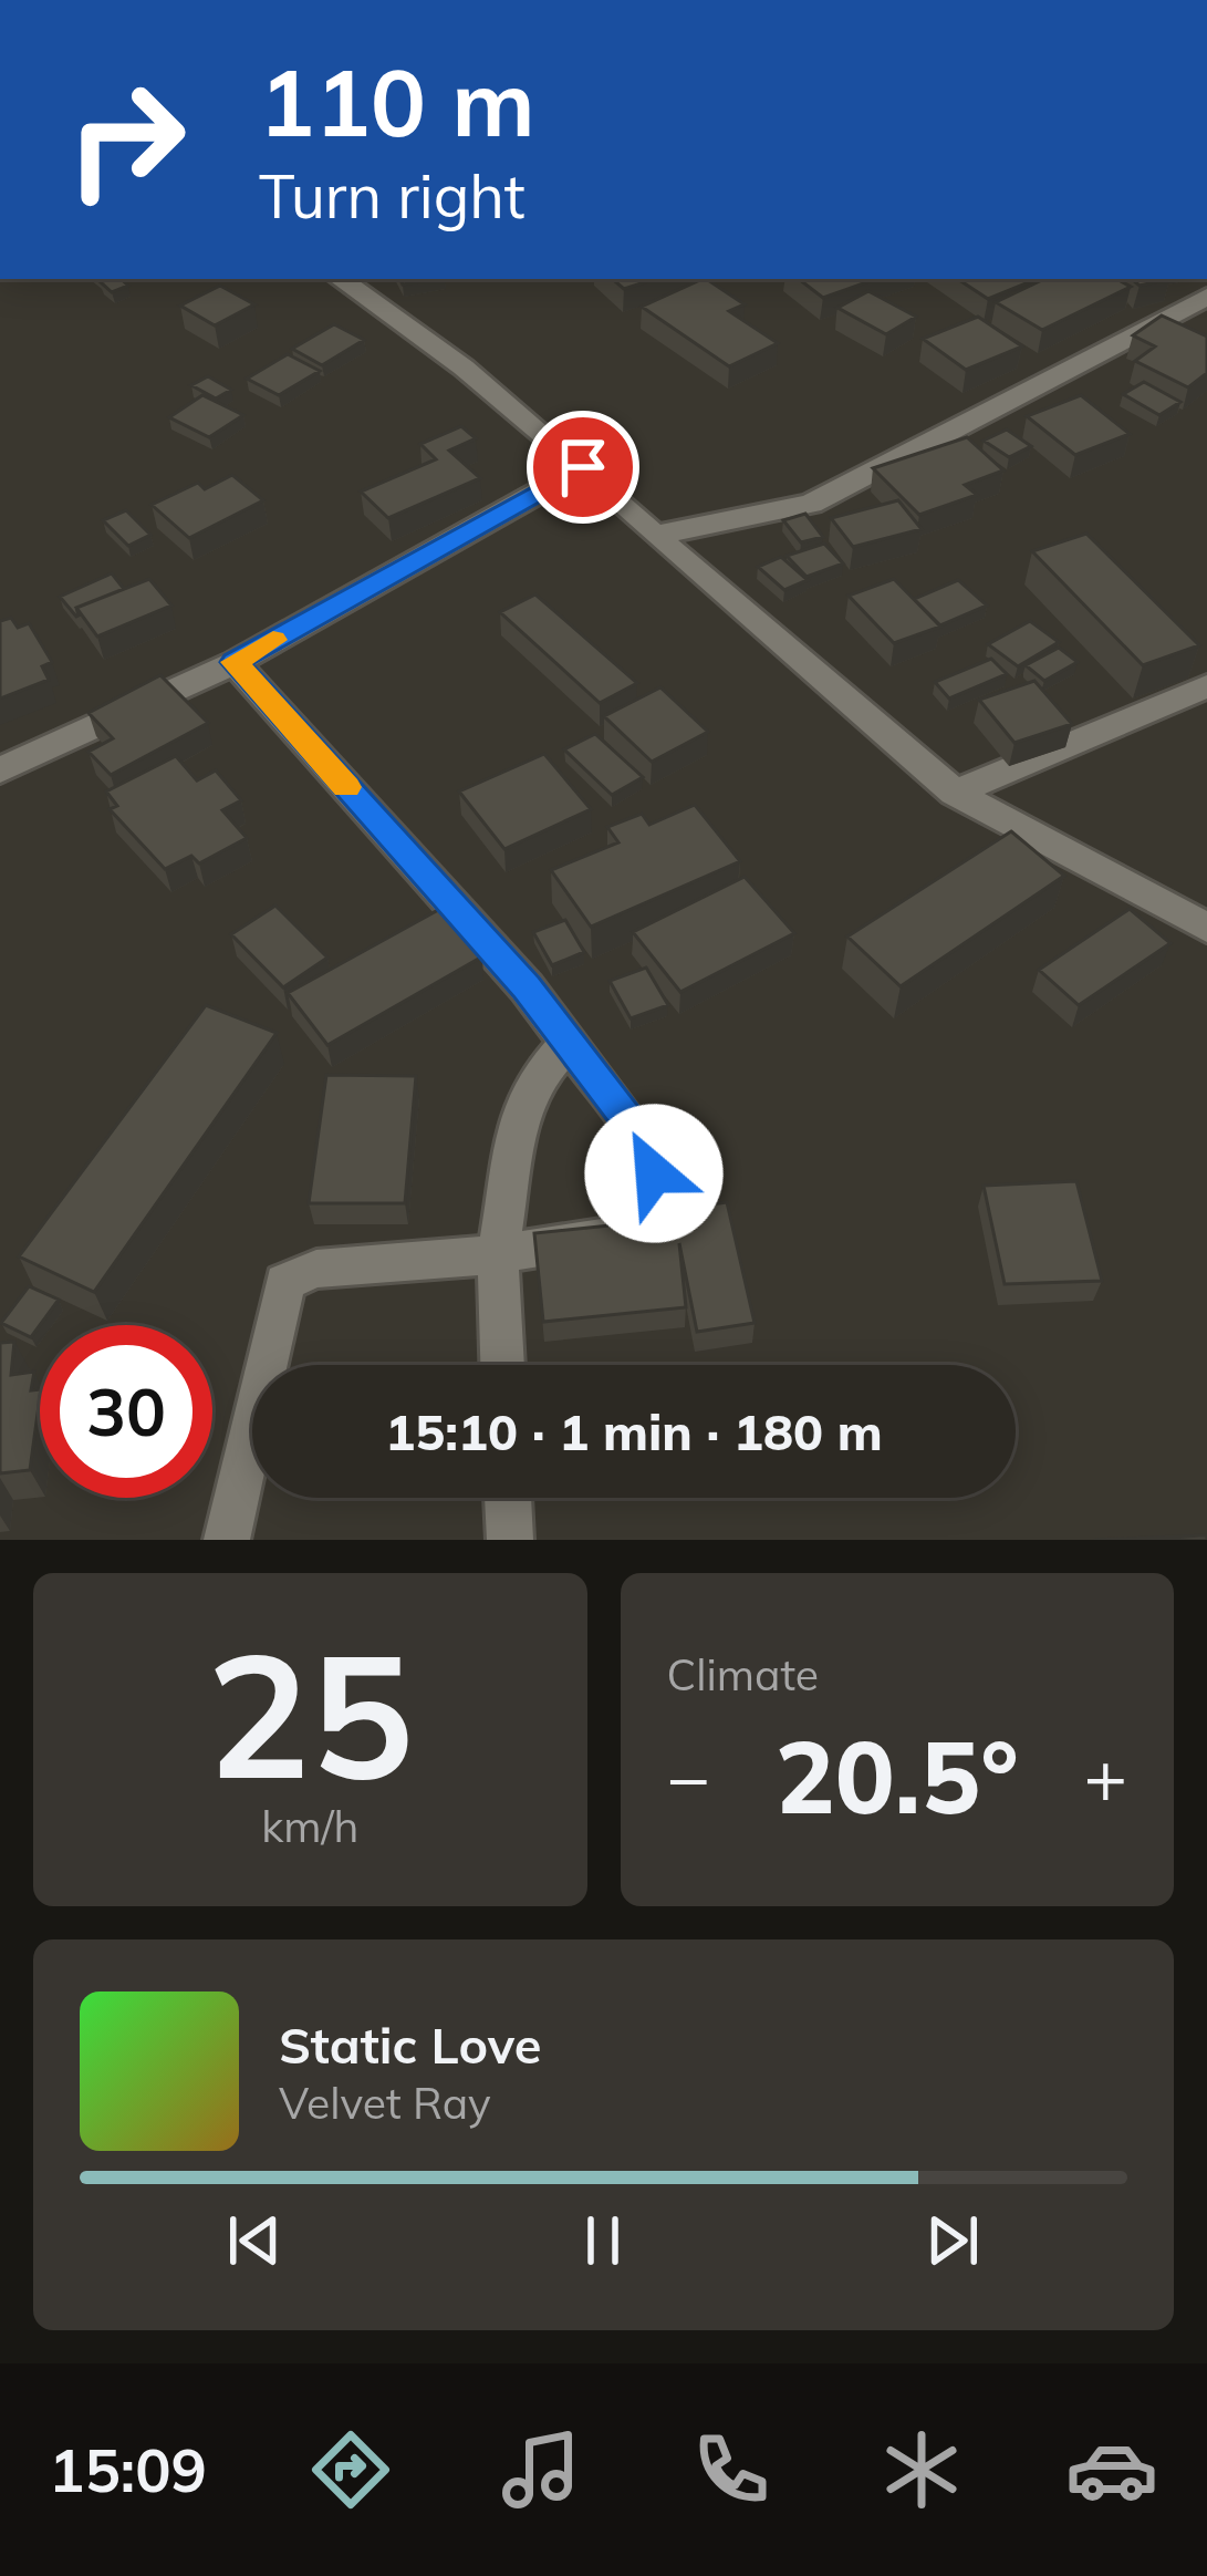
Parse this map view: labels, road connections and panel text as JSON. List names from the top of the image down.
{
  "page": {
    "turn": ["110 m", "Turn right"],
    "limit": "30",
    "trip": "15:10 · 1 min · 180 m",
    "tile": [
      ["25", "km/h"],
      "Climate"
    ],
    "heat": ["−", "20.5°", "+"],
    "song": ["Static Love", "Velvet Ray"],
    "tabs": "15:09"
  }
}
